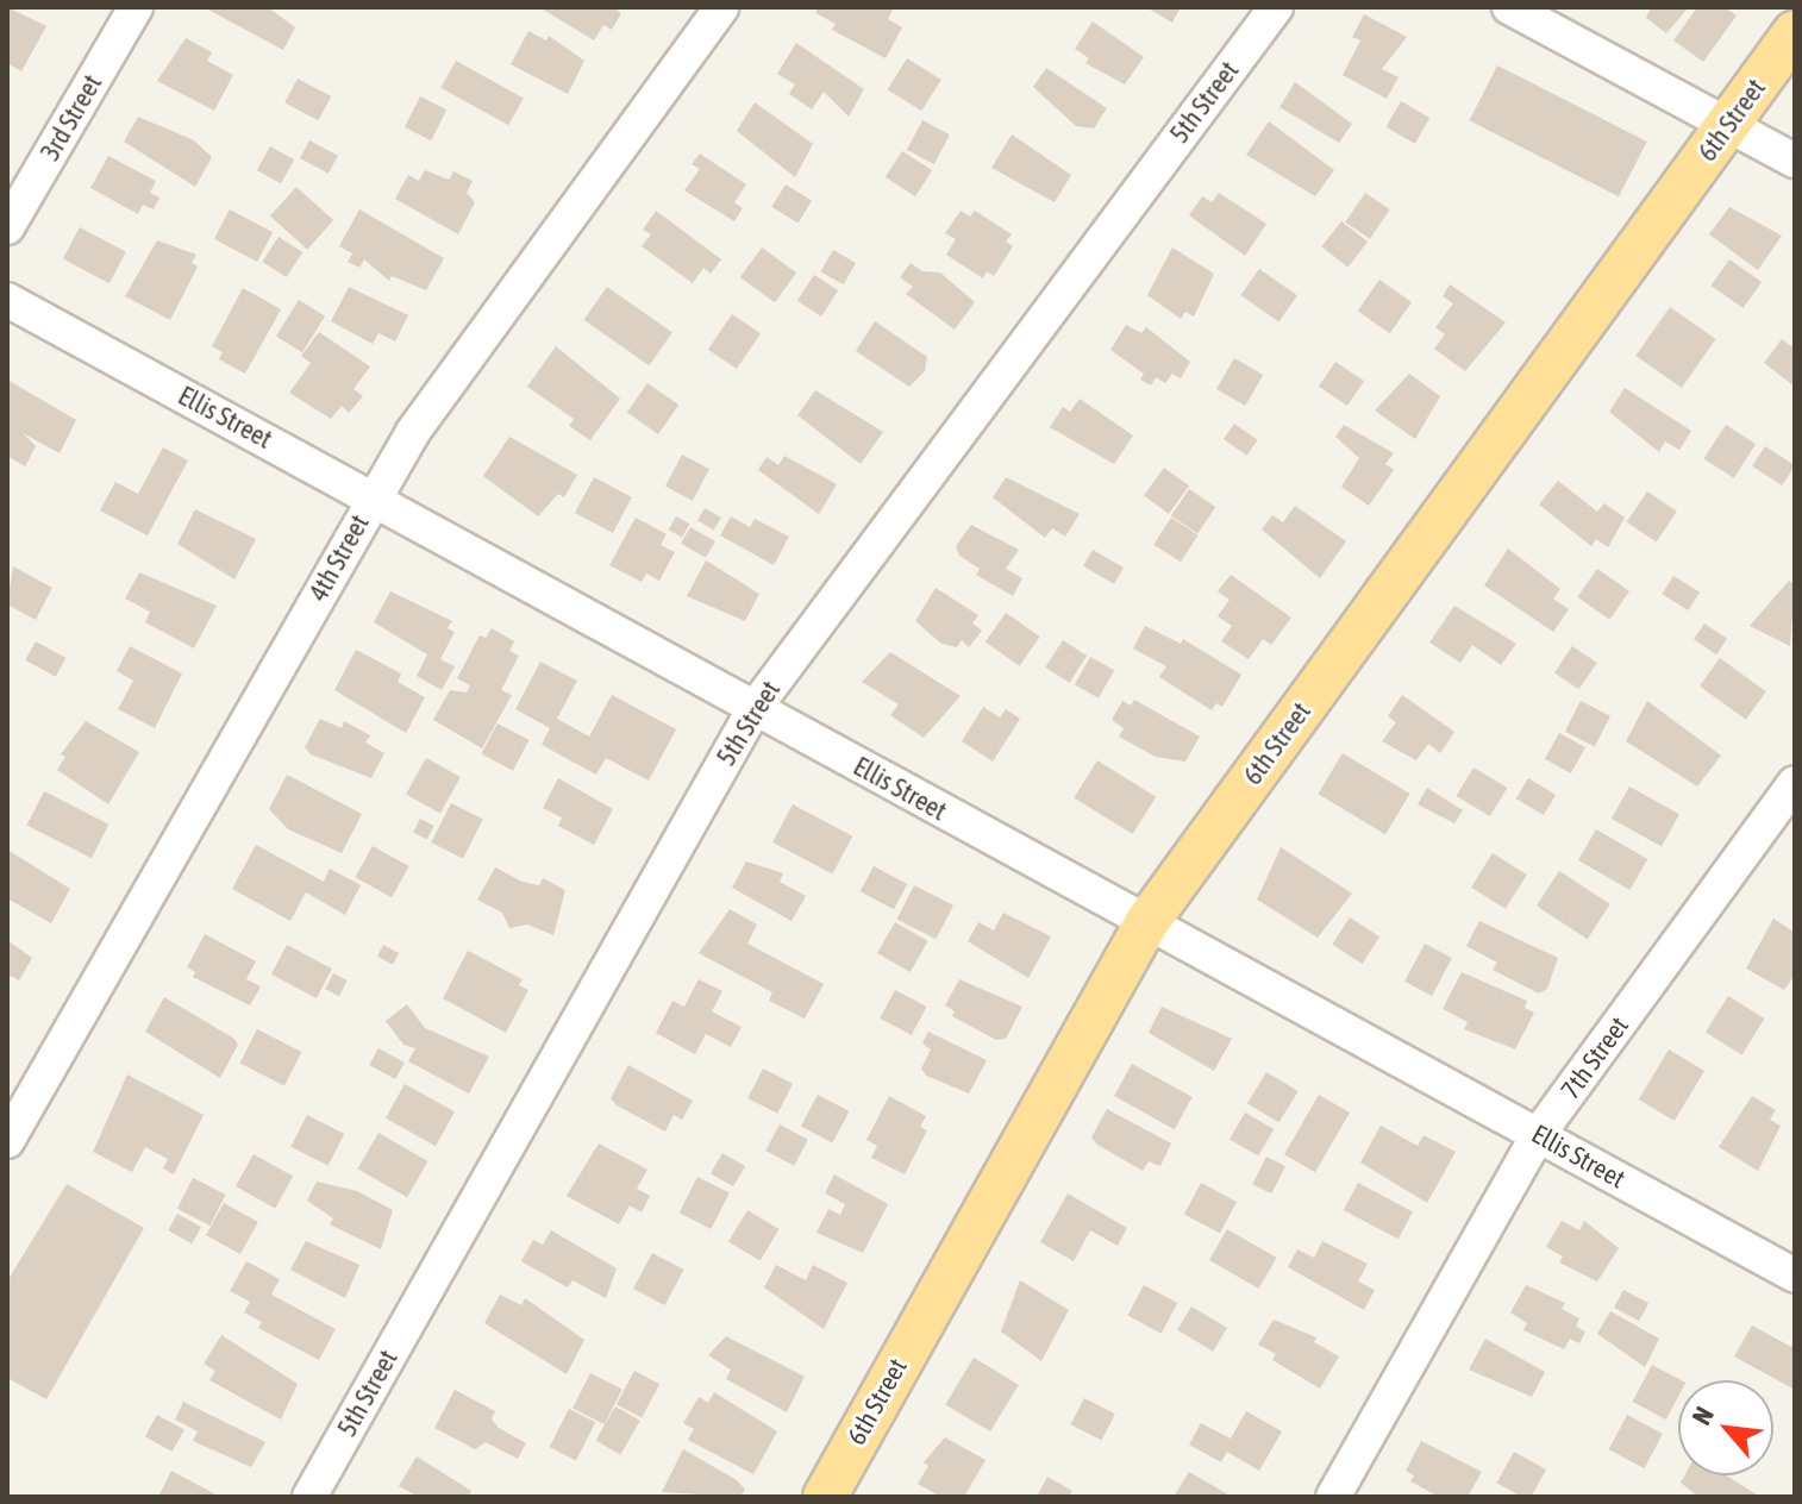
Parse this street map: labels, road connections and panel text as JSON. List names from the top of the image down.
{
  "streets": {
    "main road": ["6th Street"],
    "street": [
      "5th Street",
      "3rd Street",
      "Ellis Street",
      "4th Street",
      "7th Street"
    ]
  },
  "crossings": [
    ["5th Street", "Ellis Street"],
    ["6th Street", "Ellis Street"],
    ["Ellis Street", "4th Street"],
    ["Ellis Street", "7th Street"]
  ],
  "north": "top left"
}
